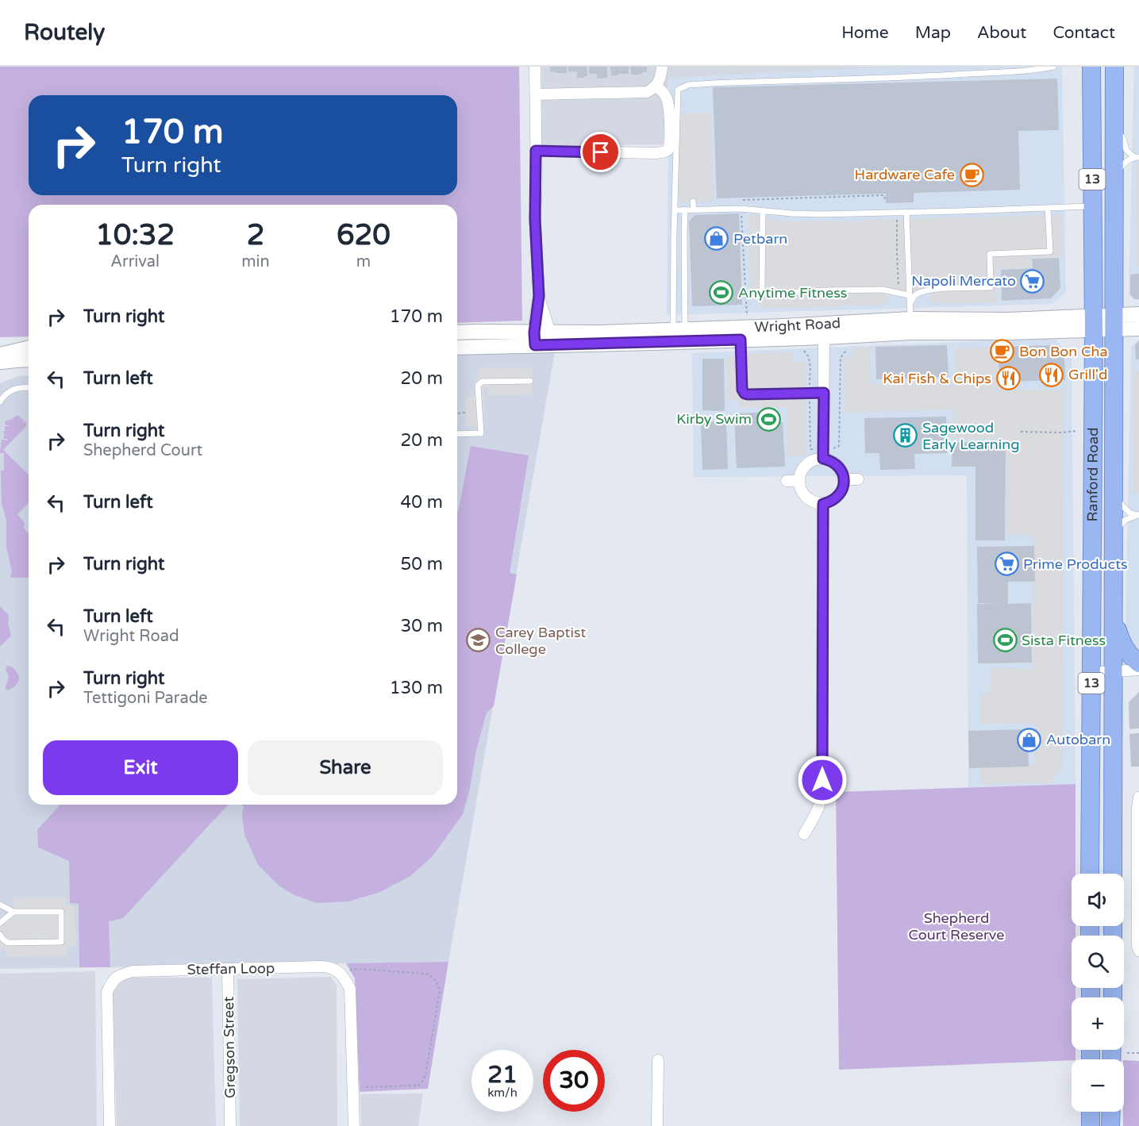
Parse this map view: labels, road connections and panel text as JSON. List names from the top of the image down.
{
  "streets": {
    "main road": ["13", "Ranford Road"],
    "street": ["Wright Road", "Steffan Loop", "Gregson Street"]
  },
  "crossings": [
    ["Wright Road", "Ranford Road"],
    ["Steffan Loop", "Gregson Street"]
  ],
  "parks": ["Shepherd Court Reserve"],
  "places": {
    "cafe": ["Hardware Cafe", "Bon Bon Cha"],
    "shop": ["Petbarn", "Autobarn"],
    "supermarket": ["Napoli Mercato", "Prime Products"],
    "sports": ["Anytime Fitness", "Kirby Swim", "Sista Fitness"],
    "restaurant": ["Grill'd", "Kai Fish & Chips"],
    "building": ["Sagewood Early Learning"],
    "school or university": ["Carey Baptist College"]
  },
  "page": {
    "header": "Routely",
    "nav": [
      "Home",
      "Map",
      "About",
      "Contact"
    ],
    "turn": ["170 m", "Turn right"],
    "eta": [
      "10:32",
      "Arrival",
      "2",
      "min",
      "620",
      "m"
    ],
    "list": [
      {
        "name": "Turn right",
        "value": "170 m"
      },
      {
        "name": "Turn left",
        "value": "20 m"
      },
      {
        "name": "Turn right",
        "note": "Shepherd Court",
        "value": "20 m"
      },
      {
        "name": "Turn left",
        "value": "40 m"
      },
      {
        "name": "Turn right",
        "value": "50 m"
      },
      {
        "name": "Turn left",
        "note": "Wright Road",
        "value": "30 m"
      },
      {
        "name": "Turn right",
        "note": "Tettigoni Parade",
        "value": "130 m"
      }
    ],
    "buttons": ["Exit", "Share"],
    "map_buttons": ["+", "−"],
    "speed": "21 km/h",
    "limit": "30"
  }
}
